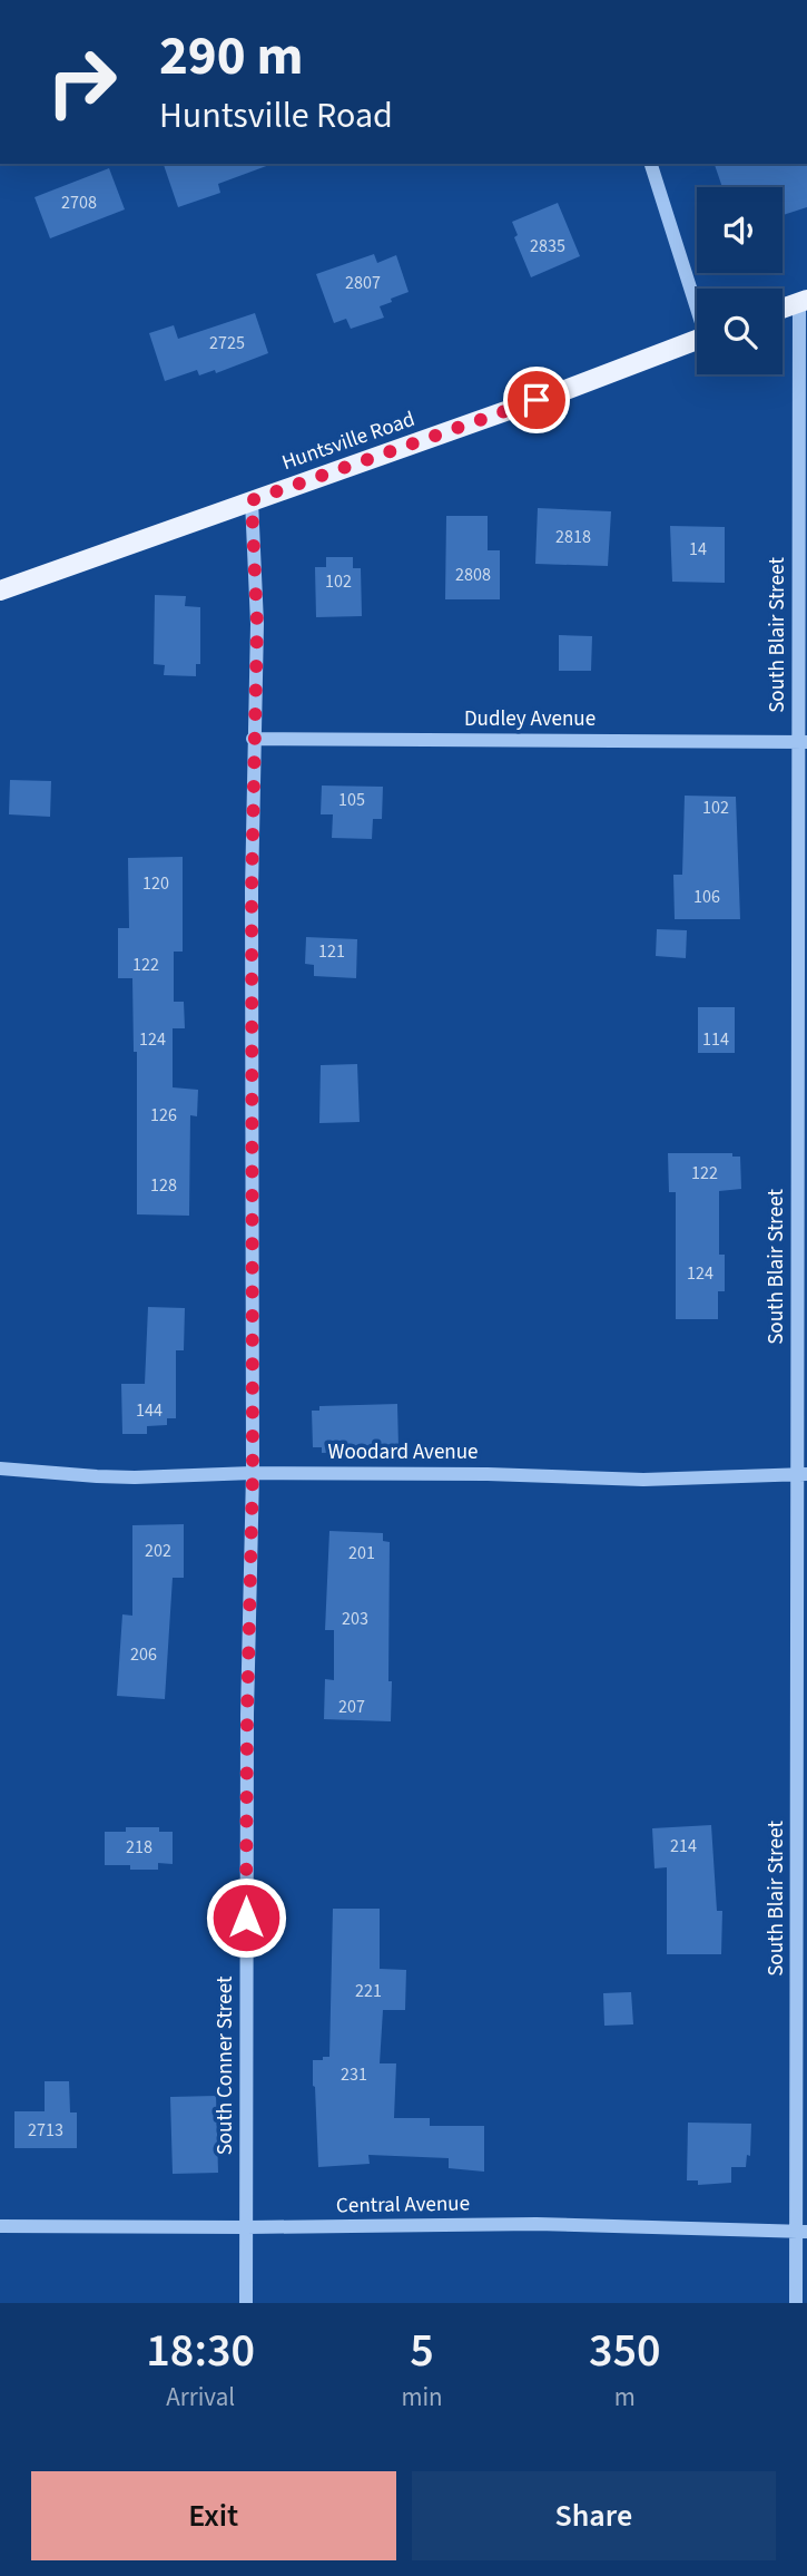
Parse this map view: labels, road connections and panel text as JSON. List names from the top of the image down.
{
  "streets": {
    "main road": ["Huntsville Road"],
    "street": [
      "South Blair Street",
      "Dudley Avenue",
      "Woodard Avenue",
      "South Conner Street",
      "Central Avenue"
    ]
  },
  "crossings": [
    ["Huntsville Road", "South Conner Street"],
    ["South Blair Street", "Dudley Avenue"],
    ["South Blair Street", "Woodard Avenue"],
    ["South Blair Street", "Central Avenue"],
    ["Dudley Avenue", "South Conner Street"],
    ["Woodard Avenue", "South Conner Street"],
    ["South Conner Street", "Central Avenue"]
  ],
  "house_numbers": [
    "2708",
    "2835",
    "2807",
    "2725",
    "2818",
    "14",
    "2808",
    "102",
    "105",
    "102",
    "120",
    "106",
    "121",
    "122",
    "124",
    "114",
    "126",
    "122",
    "128",
    "124",
    "144",
    "202",
    "201",
    "203",
    "206",
    "207",
    "214",
    "218",
    "221",
    "231",
    "2713"
  ],
  "page": {
    "turn": ["290 m", "Huntsville Road"],
    "eta": [
      "18:30",
      "Arrival",
      "5",
      "min",
      "350",
      "m"
    ],
    "buttons": ["Exit", "Share"]
  }
}
